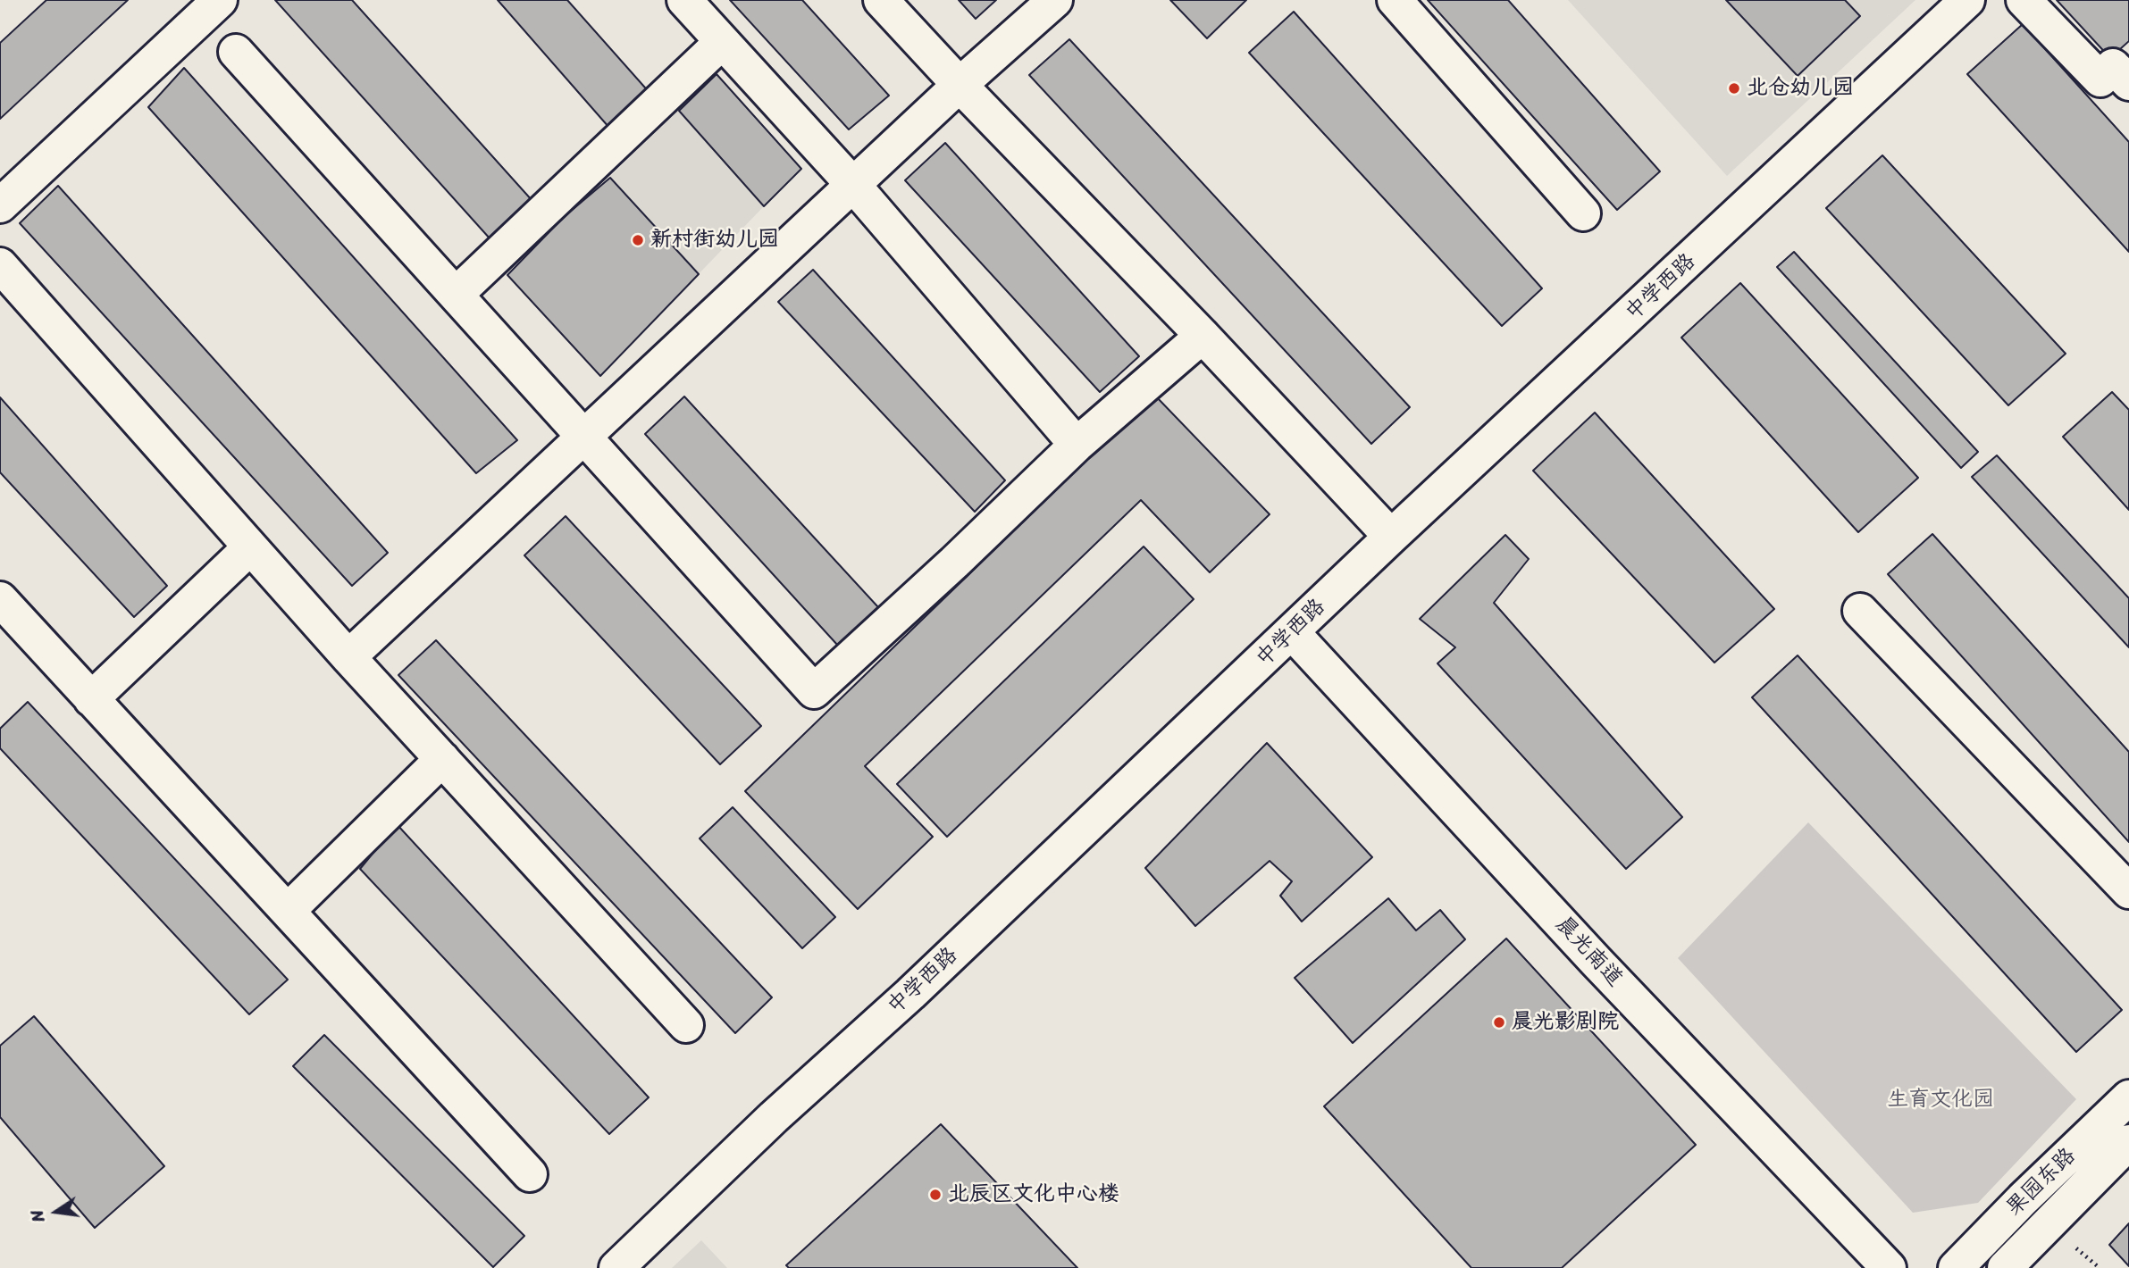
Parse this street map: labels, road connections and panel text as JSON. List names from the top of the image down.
{
  "streets": {
    "street": ["中学西路", "晨光南道", "果园东路"]
  },
  "crossings": [
    ["中学西路", "晨光南道"]
  ],
  "parks": ["生育文化园"],
  "places": [
    "北仓幼儿园",
    "新村街幼儿园",
    "晨光影剧院",
    "北辰区文化中心楼"
  ],
  "north": "left"
}
